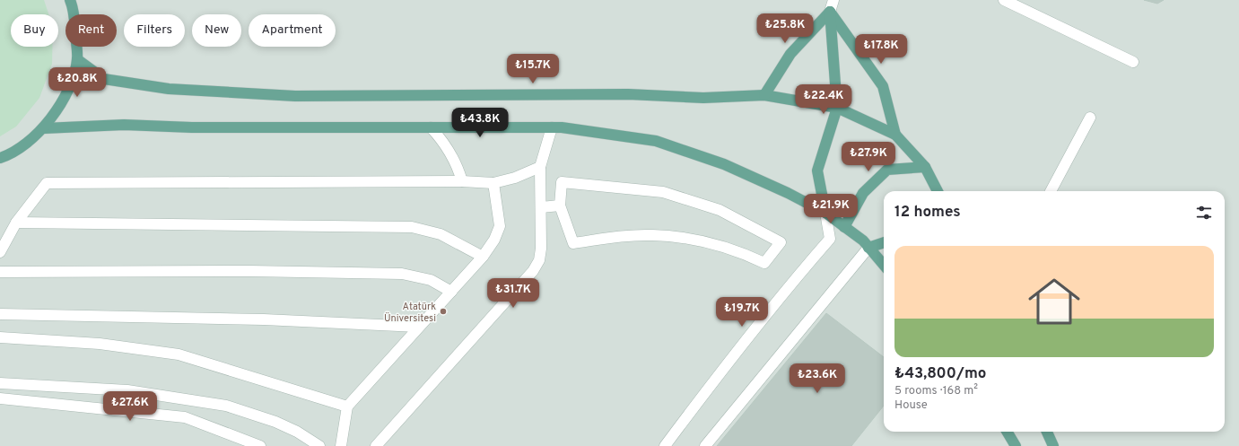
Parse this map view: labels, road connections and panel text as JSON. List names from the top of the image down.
{
  "places": ["Atatürk Üniversitesi"],
  "page": {
    "price": [
      "₺25.8K",
      "₺17.8K",
      "₺15.7K",
      "₺20.8K",
      "₺22.4K",
      "₺43.8K",
      "₺27.9K",
      "₺21.9K",
      "₺31.7K",
      "₺19.7K",
      "₺23.6K",
      "₺27.6K"
    ],
    "chip": [
      "Buy",
      "Rent",
      "Filters",
      "New",
      "Apartment"
    ],
    "heading": "12 homes",
    "list": [
      {
        "name": "₺43,800/mo",
        "note": "5 rooms · 168 m² · House"
      }
    ]
  }
}
